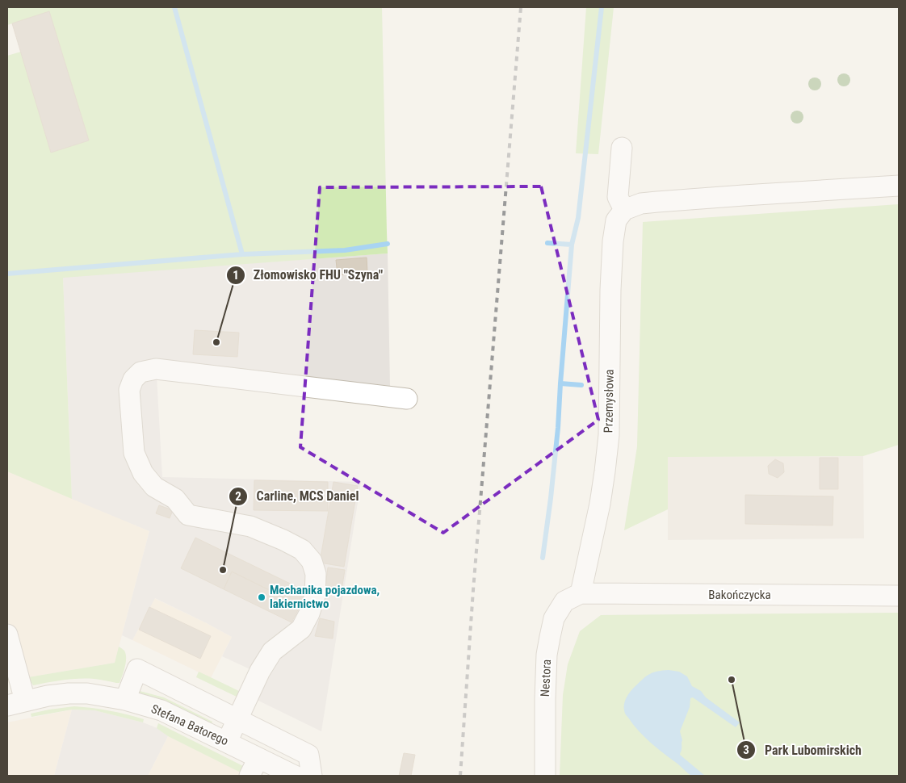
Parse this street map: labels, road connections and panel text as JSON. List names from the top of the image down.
{
  "streets": {
    "street": [
      "Przemysłowa",
      "Bakończycka",
      "Nestora",
      "Stefana Batorego"
    ]
  },
  "crossings": [
    ["Przemysłowa", "Bakończycka"],
    ["Przemysłowa", "Nestora"],
    ["Bakończycka", "Nestora"]
  ],
  "places": [
    "Złomowisko FHU \"Szyna\"",
    "Carline, MCS Daniel",
    "Mechanika pojazdowa, lakiernictwo",
    "Park Lubomirskich"
  ]
}
